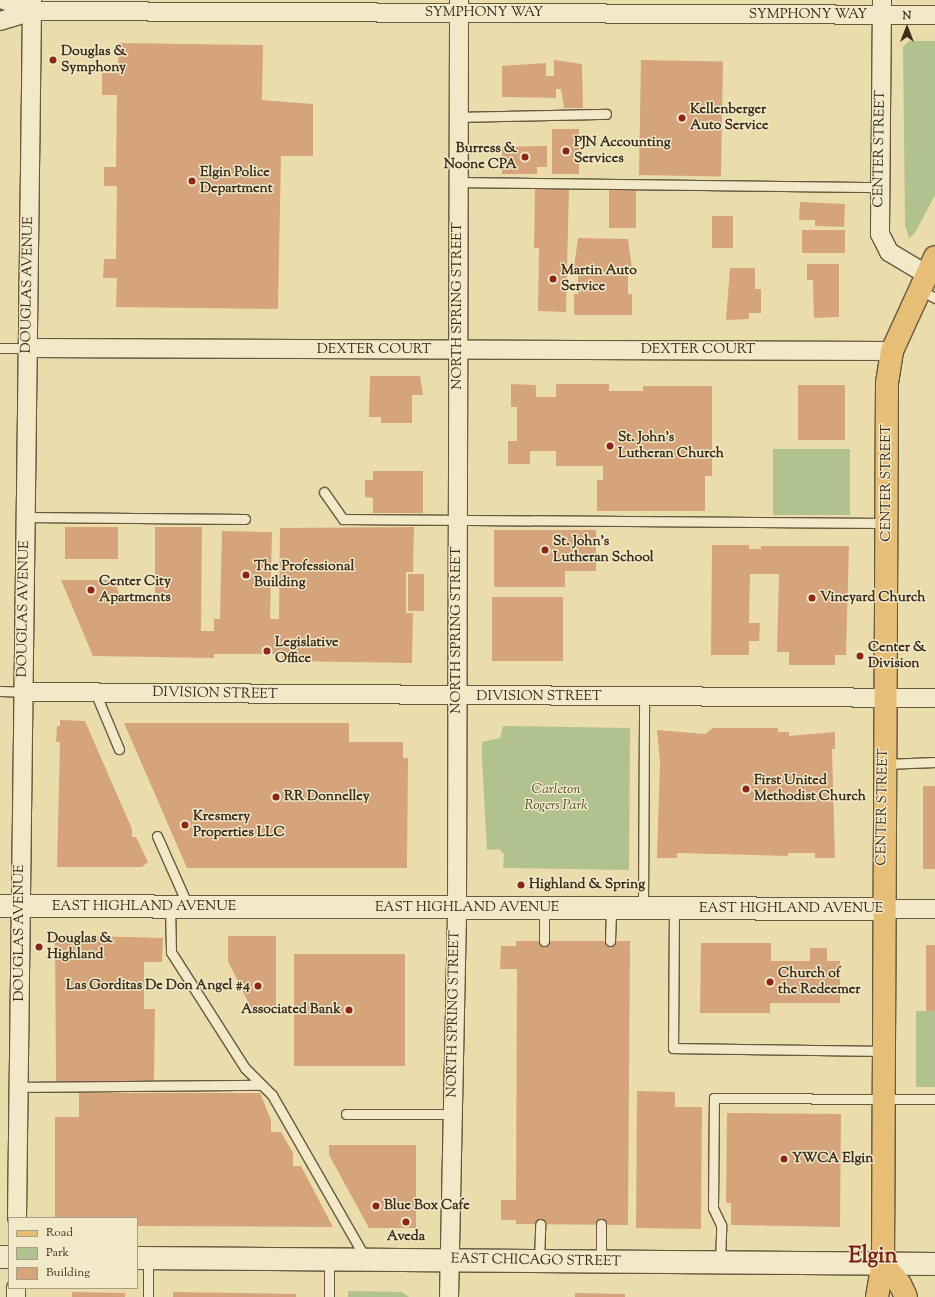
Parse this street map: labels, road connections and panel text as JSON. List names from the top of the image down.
{
  "streets": {
    "main road": ["CENTER STREET", "EAST HIGHLAND AVENUE", "EAST CHICAGO STREET"],
    "street": [
      "SYMPHONY WAY",
      "DOUGLAS AVENUE",
      "NORTH SPRING STREET",
      "DEXTER COURT",
      "DIVISION STREET"
    ]
  },
  "crossings": [
    ["SYMPHONY WAY", "CENTER STREET"],
    ["SYMPHONY WAY", "DOUGLAS AVENUE"],
    ["SYMPHONY WAY", "NORTH SPRING STREET"],
    ["CENTER STREET", "DEXTER COURT"],
    ["CENTER STREET", "DIVISION STREET"],
    ["CENTER STREET", "EAST HIGHLAND AVENUE"],
    ["CENTER STREET", "EAST CHICAGO STREET"],
    ["DOUGLAS AVENUE", "DEXTER COURT"],
    ["DOUGLAS AVENUE", "DIVISION STREET"],
    ["DOUGLAS AVENUE", "EAST HIGHLAND AVENUE"],
    ["NORTH SPRING STREET", "DEXTER COURT"],
    ["NORTH SPRING STREET", "DIVISION STREET"],
    ["NORTH SPRING STREET", "EAST HIGHLAND AVENUE"],
    ["NORTH SPRING STREET", "EAST CHICAGO STREET"]
  ],
  "districts": ["Elgin"],
  "parks": ["Carleton Rogers Park"],
  "places": [
    "Douglas & Symphony",
    "Kellenberger Auto Service",
    "PJN Accounting Services",
    "Burress & Noone CPA",
    "Elgin Police Department",
    "Martin Auto Service",
    "St. John's Lutheran Church",
    "St. John's Lutheran School",
    "The Professional Building",
    "Center City Apartments",
    "Vineyard Church",
    "Legislative Office",
    "Center & Division",
    "First United Methodist Church",
    "RR Donnelley",
    "Kresmery Properties LLC",
    "Highland & Spring",
    "Douglas & Highland",
    "Church of the Redeemer",
    "Las Gorditas De Don Angel #4",
    "Associated Bank",
    "YWCA Elgin",
    "Blue Box Cafe",
    "Aveda"
  ],
  "legend": ["Road", "Park", "Building"],
  "north": "top"
}
